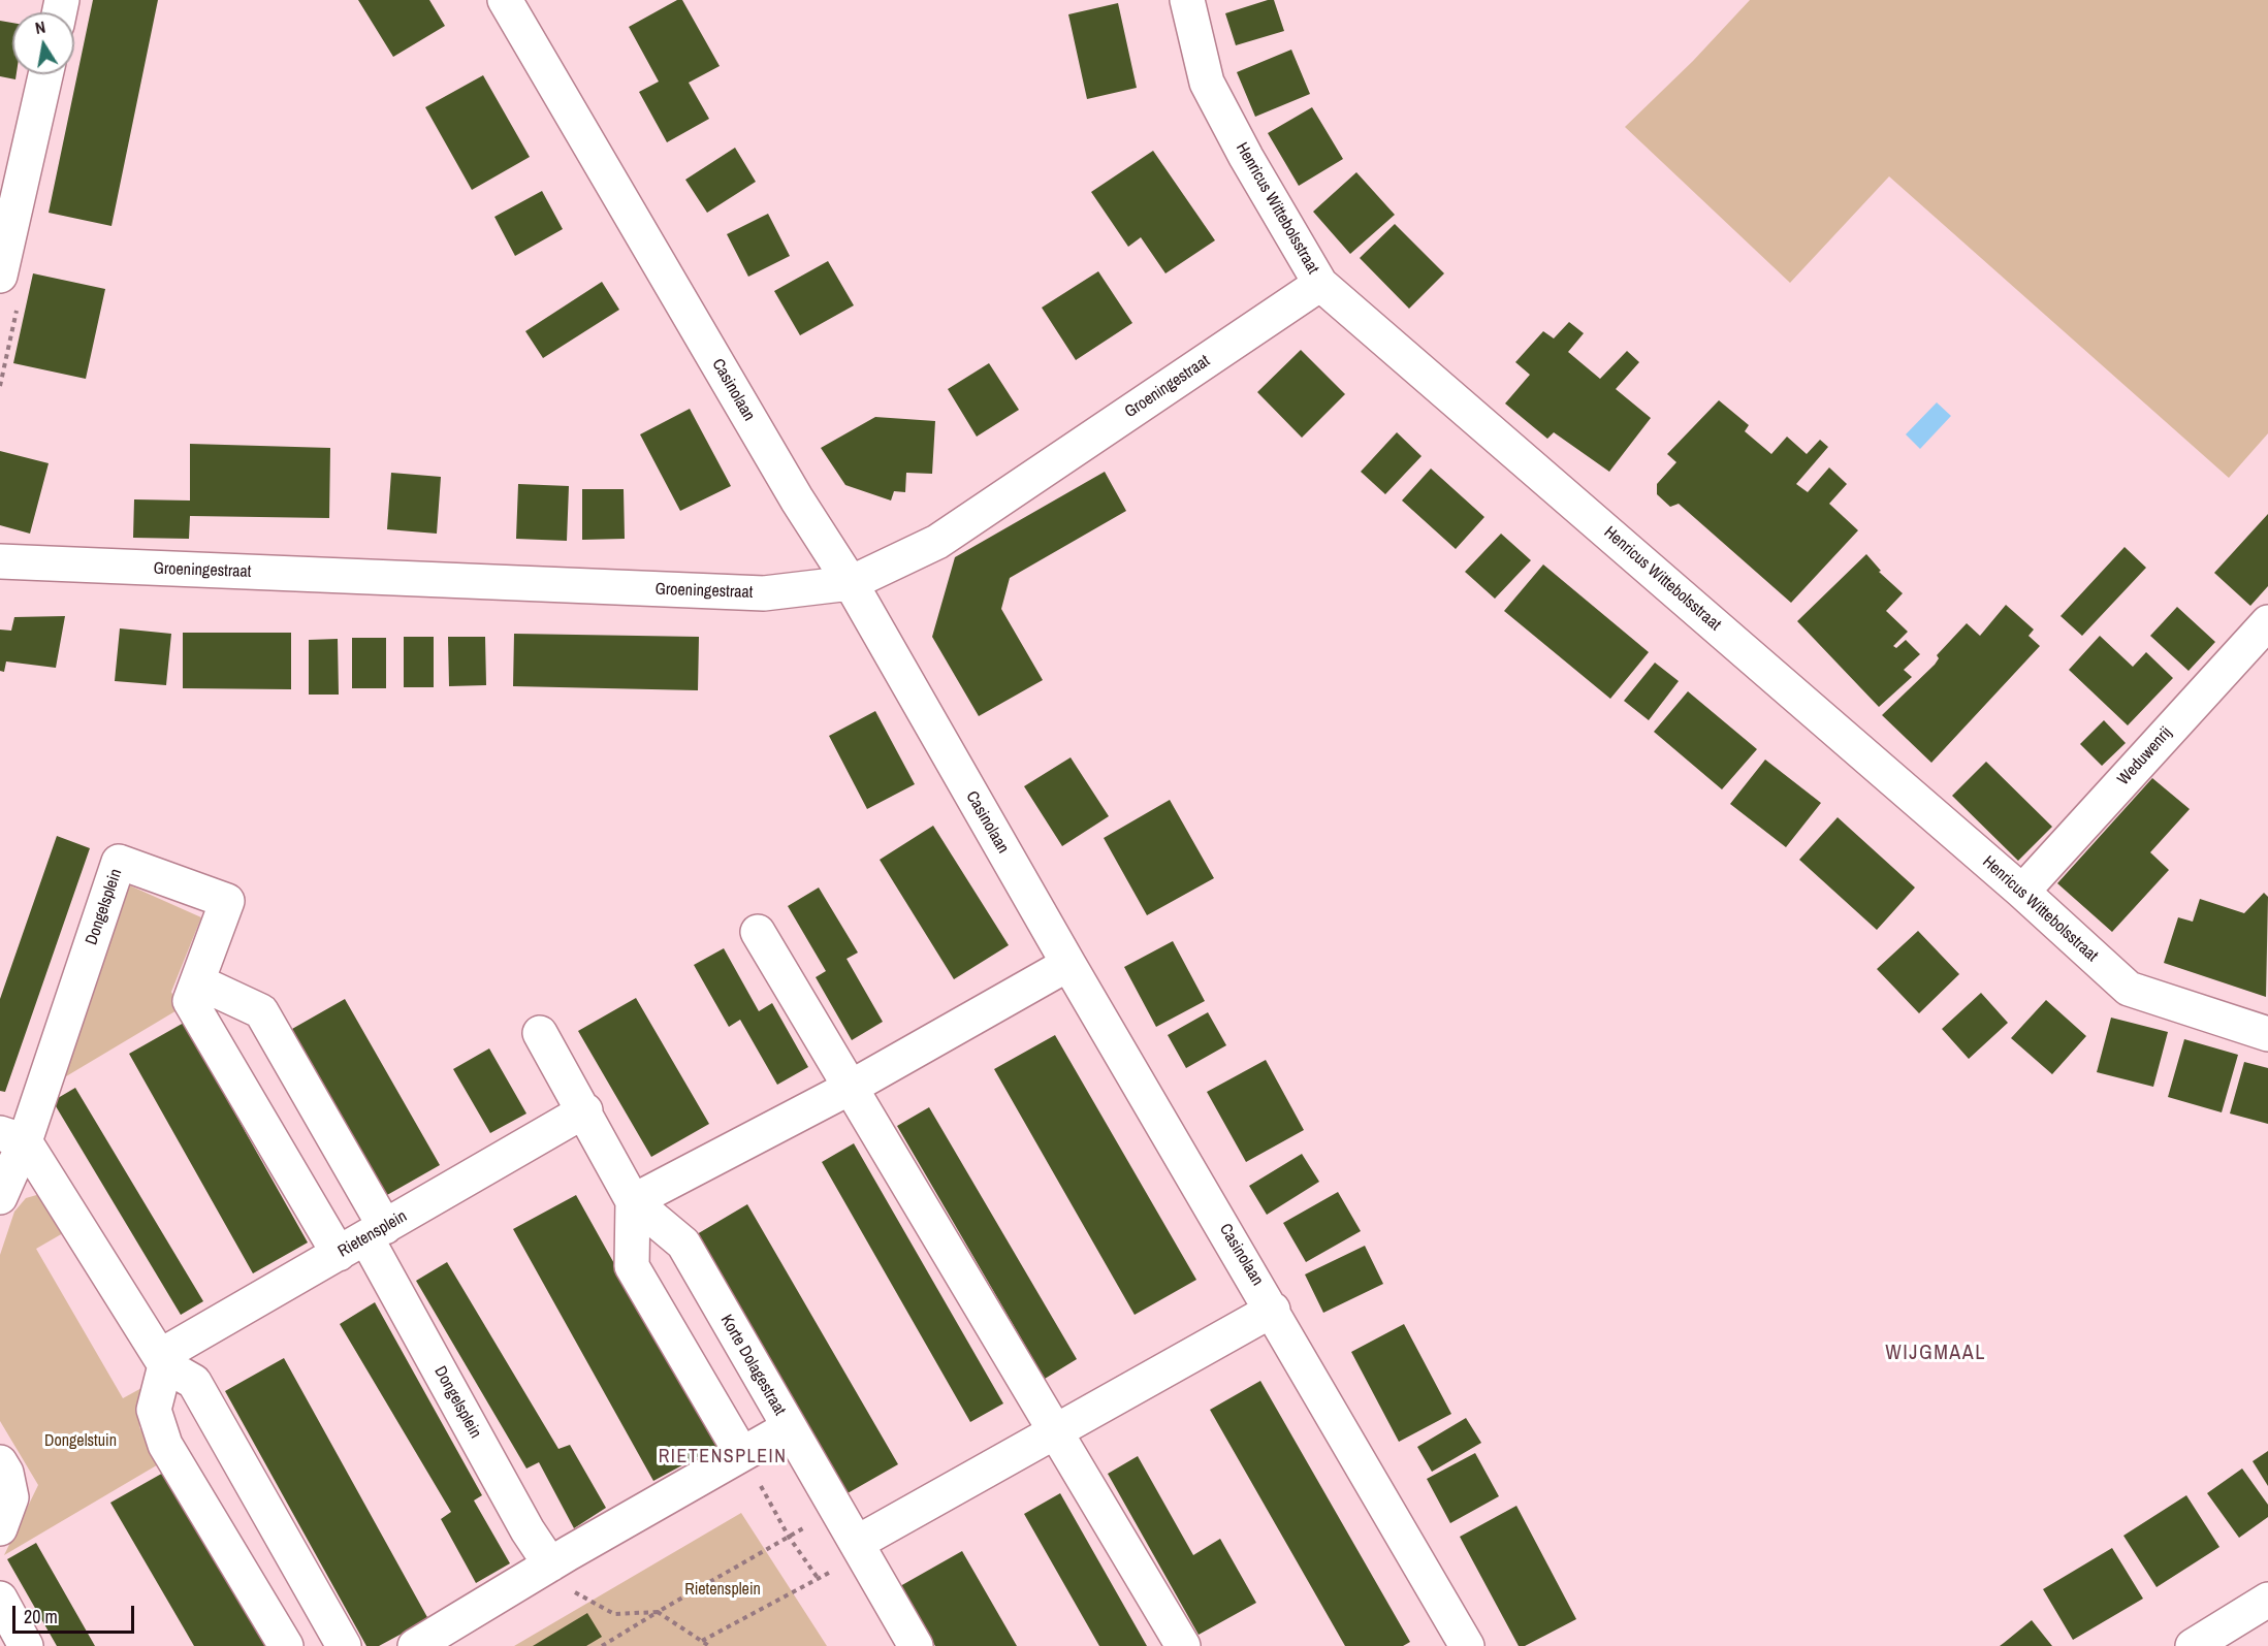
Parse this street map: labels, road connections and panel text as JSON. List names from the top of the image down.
{
  "streets": {
    "street": [
      "Henricus Wittebolsstraat",
      "Groeningestraat",
      "Casinolaan",
      "Weduwenrij",
      "Dongelsplein",
      "Rietensplein",
      "Korte Dolagestraat"
    ]
  },
  "crossings": [
    ["Henricus Wittebolsstraat", "Groeningestraat"],
    ["Henricus Wittebolsstraat", "Weduwenrij"],
    ["Groeningestraat", "Casinolaan"],
    ["Dongelsplein", "Rietensplein"],
    ["Rietensplein", "Korte Dolagestraat"]
  ],
  "districts": ["WIJGMAAL", "RIETENSPLEIN"],
  "parks": ["Dongelstuin", "Rietensplein"],
  "scale_bar": "20 m",
  "north": "top"
}
